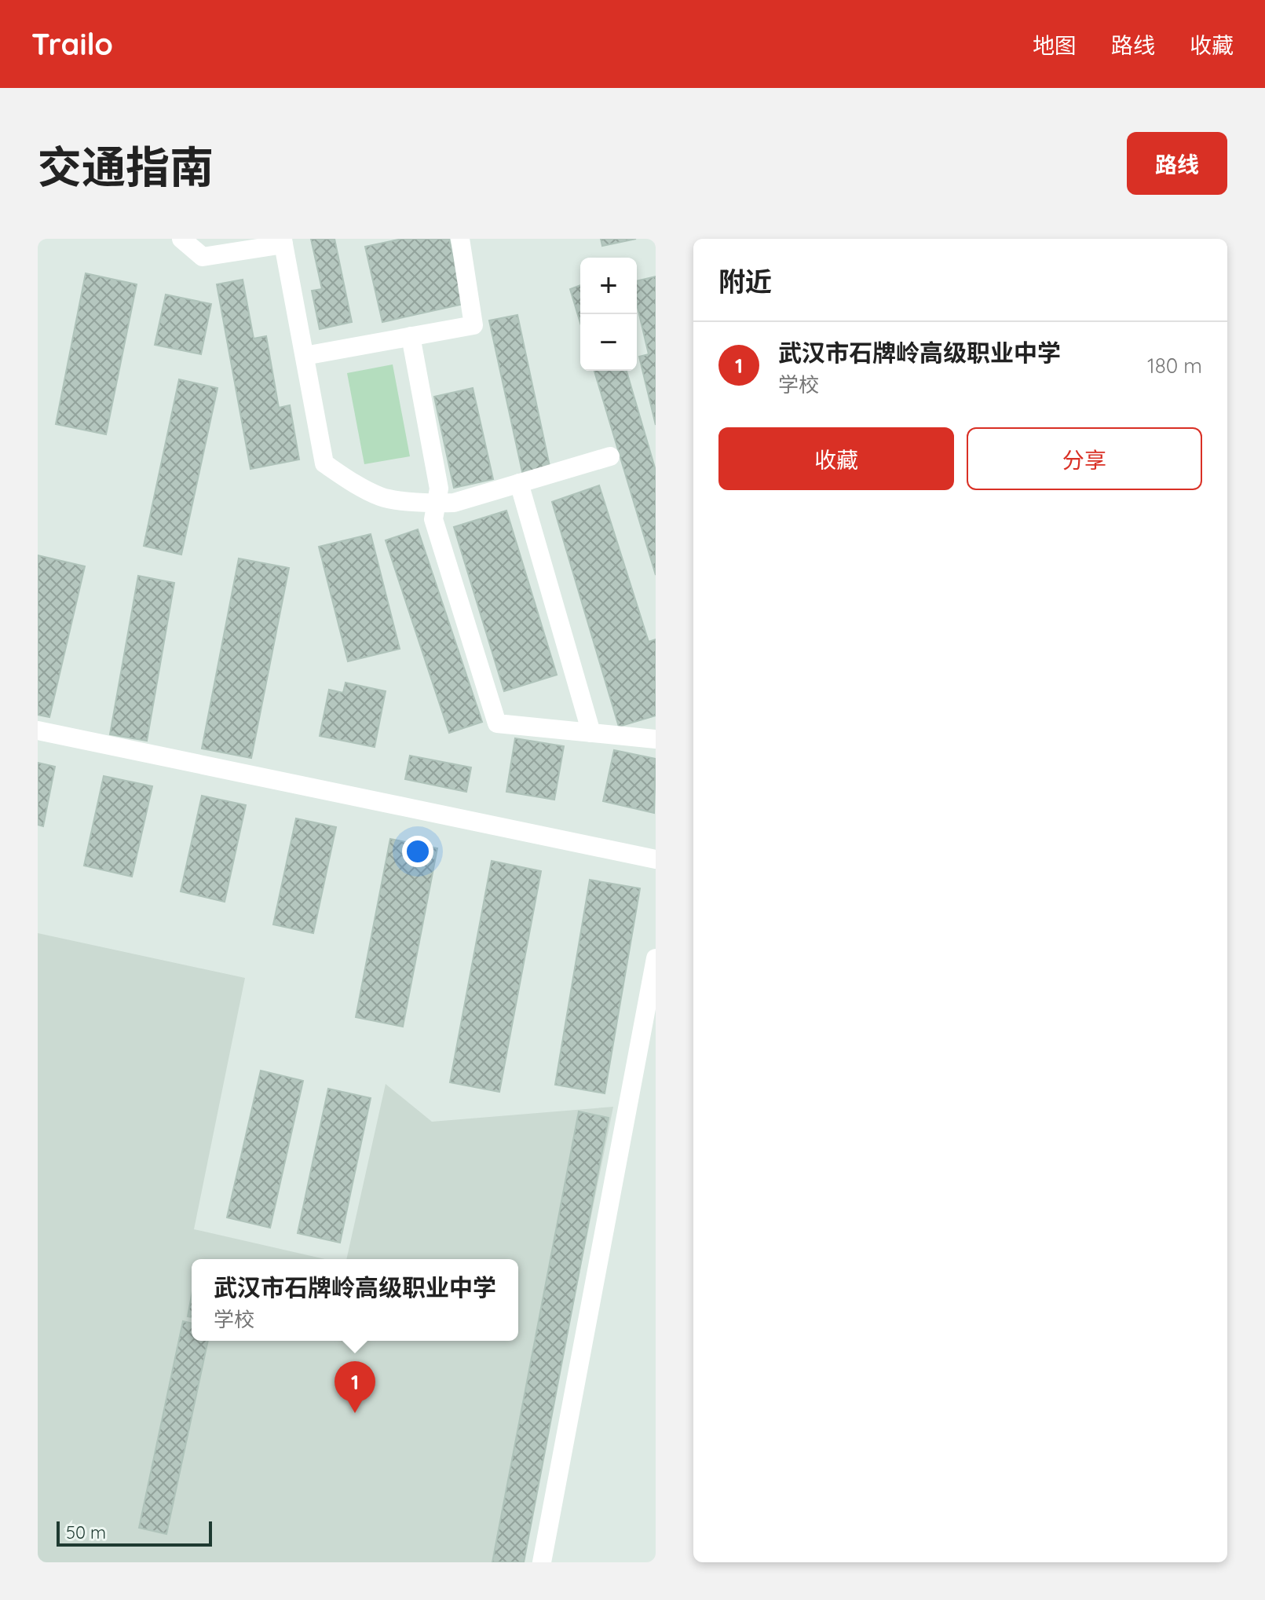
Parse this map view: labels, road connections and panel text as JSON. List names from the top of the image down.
{
  "scale_bar": "50 m",
  "page": {
    "header": "Trailo",
    "nav": ["地图", "路线", "收藏"],
    "title": "交通指南",
    "buttons": [
      "路线",
      ["收藏", "分享"]
    ],
    "heading": "附近",
    "map_buttons": ["+", "−"],
    "list": [
      {
        "mark": "1",
        "name": "武汉市石牌岭高级职业中学",
        "note": "学校",
        "value": "180 m"
      }
    ],
    "popup": ["武汉市石牌岭高级职业中学", "学校"],
    "pins": "1",
    "scale": "50 m"
  }
}
